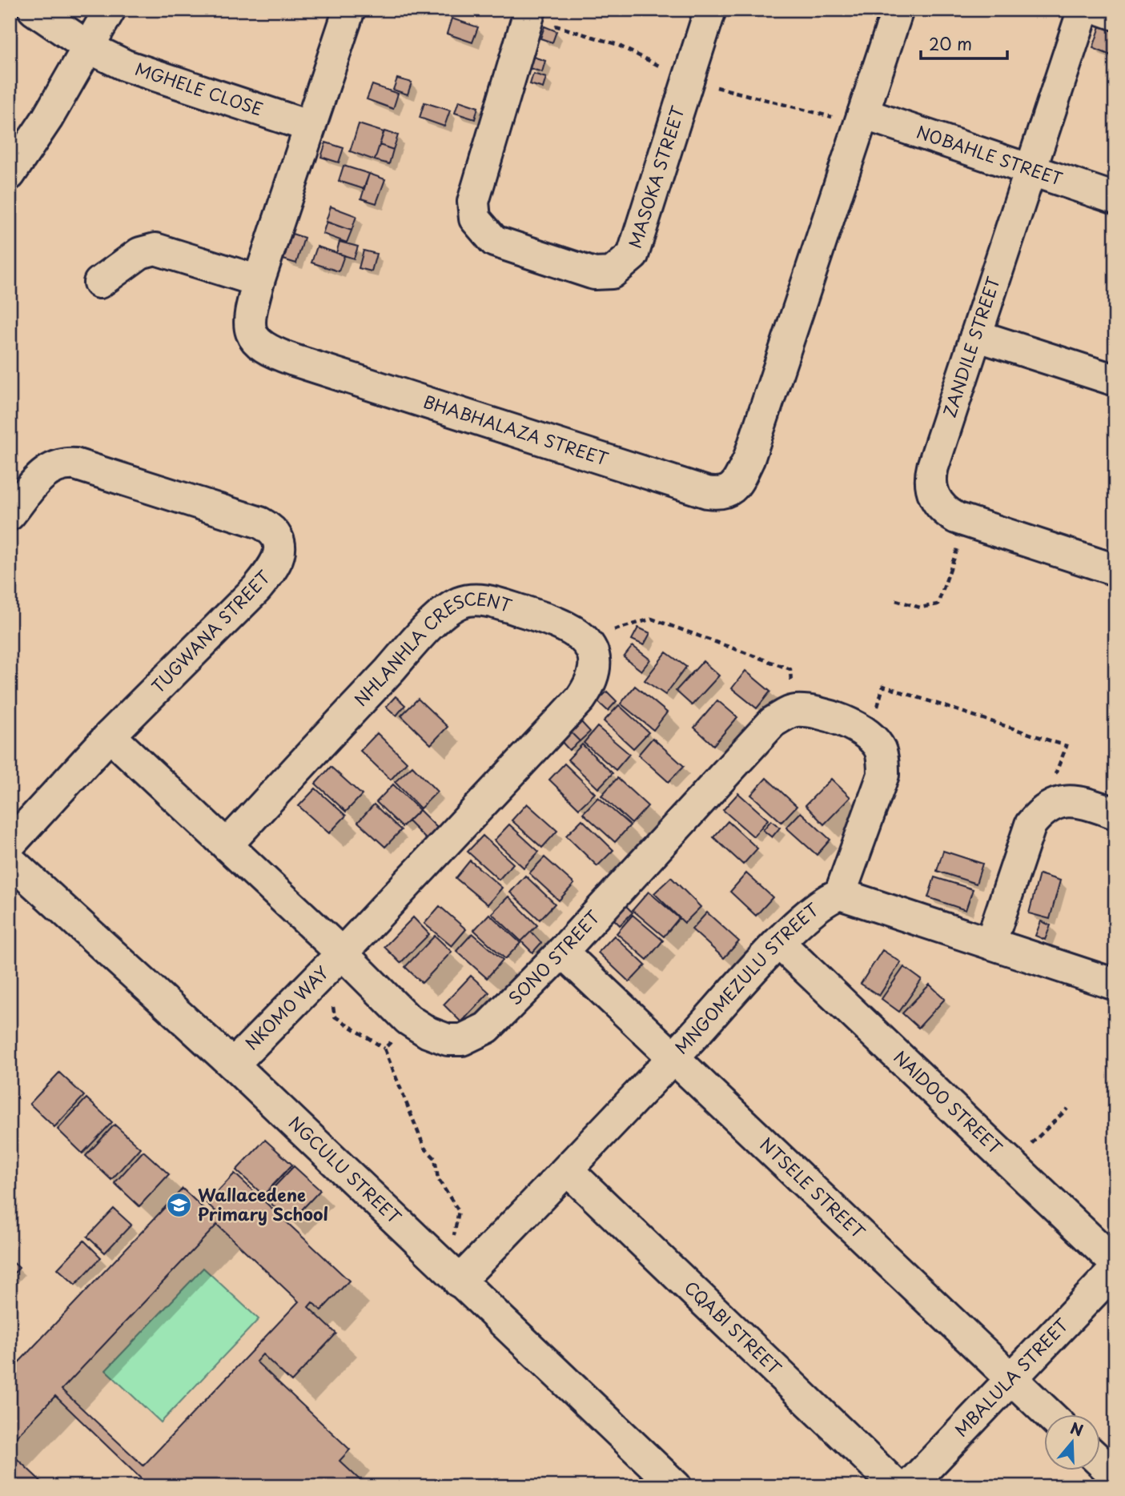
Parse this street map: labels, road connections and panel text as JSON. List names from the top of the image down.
{
  "streets": {
    "street": [
      "MGHELE CLOSE",
      "NOBAHLE STREET",
      "MASOKA STREET",
      "ZANDILE STREET",
      "BHABHALAZA STREET",
      "TUGWANA STREET",
      "NHLANHLA CRESCENT",
      "SONO STREET",
      "MNGOMEZULU STREET",
      "NKOMO WAY",
      "NAIDOO STREET",
      "NGCULU STREET",
      "NTSELE STREET",
      "CQABI STREET",
      "MBALULA STREET"
    ]
  },
  "crossings": [
    ["MGHELE CLOSE", "BHABHALAZA STREET"],
    ["NOBAHLE STREET", "ZANDILE STREET"],
    ["NOBAHLE STREET", "BHABHALAZA STREET"],
    ["TUGWANA STREET", "SONO STREET"],
    ["NHLANHLA CRESCENT", "SONO STREET"],
    ["SONO STREET", "NKOMO WAY"],
    ["SONO STREET", "NTSELE STREET"],
    ["MNGOMEZULU STREET", "NAIDOO STREET"],
    ["MNGOMEZULU STREET", "NGCULU STREET"],
    ["MNGOMEZULU STREET", "NTSELE STREET"],
    ["MNGOMEZULU STREET", "CQABI STREET"],
    ["NKOMO WAY", "NGCULU STREET"],
    ["NTSELE STREET", "MBALULA STREET"]
  ],
  "places": {
    "school or university": ["Wallacedene Primary School"]
  },
  "scale_bar": "20 m",
  "north": "top"
}
